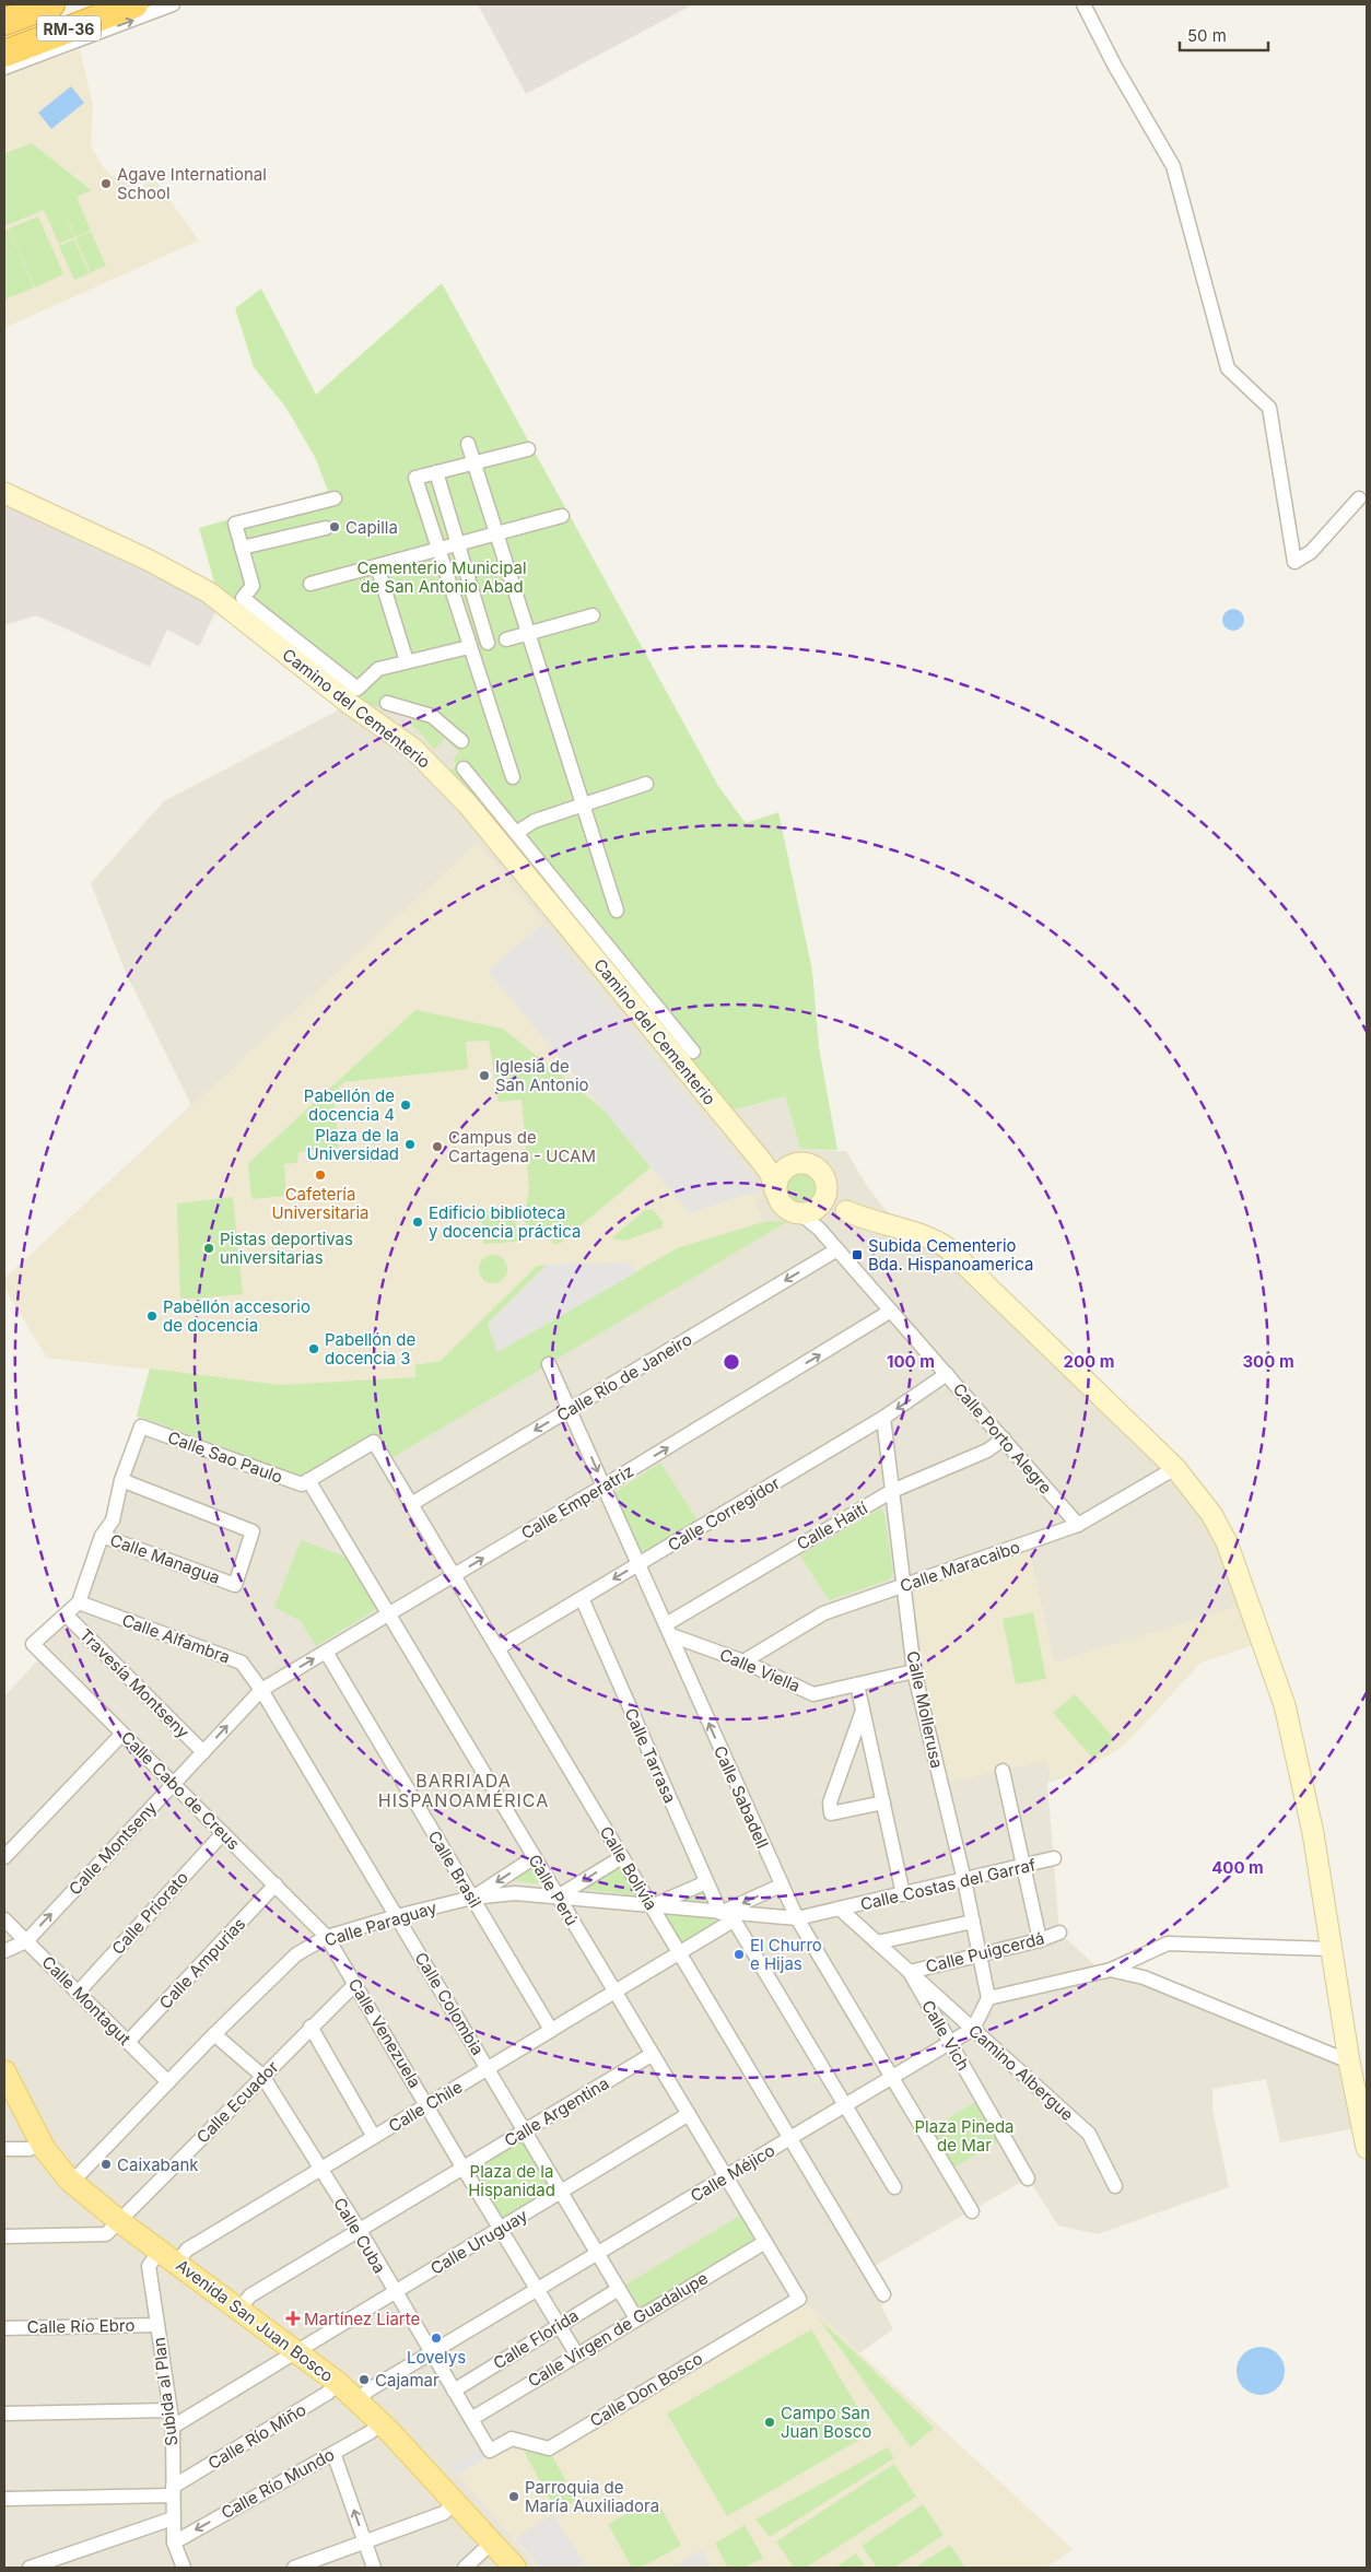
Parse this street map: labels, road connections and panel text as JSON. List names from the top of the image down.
{
  "streets": {
    "highway": ["RM-36"],
    "main road": ["Camino del Cementerio", "Calle Porto Alegre", "Avenida San Juan Bosco"],
    "street": [
      "Calle Río de Janeiro",
      "Calle Sao Paulo",
      "Calle Emperatriz",
      "Calle Corregidor",
      "Calle Haití",
      "Calle Managua",
      "Calle Maracaibo",
      "Calle Alfambra",
      "Calle Viella",
      "Travesía Montseny",
      "Calle Mollerusa",
      "Calle Tarrasa",
      "Calle Cabo de Creus",
      "Calle Sabadell",
      "Calle Montseny",
      "Calle Bolivia",
      "Calle Brasil",
      "Calle Costas del Garraf",
      "Calle Perú",
      "Calle Priorato",
      "Calle Paraguay",
      "Calle Puigcerdá",
      "Calle Ampurias",
      "Calle Montagut",
      "Calle Colombia",
      "Calle Venezuela",
      "Calle Vich",
      "Camino Albergue",
      "Calle Ecuador",
      "Calle Chile",
      "Calle Argentina",
      "Calle Méjico",
      "Calle Cuba",
      "Calle Uruguay",
      "Calle Río Ebro",
      "Calle Virgen de Guadalupe",
      "Calle Florida",
      "Calle Don Bosco",
      "Subida al Plan",
      "Calle Río Miño",
      "Calle Río Mundo"
    ]
  },
  "crossings": [
    ["Camino del Cementerio", "Calle Porto Alegre"],
    ["Calle Río de Janeiro", "Calle Porto Alegre"],
    ["Calle Río de Janeiro", "Calle Sabadell"],
    ["Calle Río de Janeiro", "Calle Bolivia"],
    ["Calle Porto Alegre", "Calle Emperatriz"],
    ["Calle Porto Alegre", "Calle Corregidor"],
    ["Calle Porto Alegre", "Calle Haití"],
    ["Calle Porto Alegre", "Calle Maracaibo"],
    ["Calle Sao Paulo", "Calle Managua"],
    ["Calle Sao Paulo", "Calle Bolivia"],
    ["Calle Sao Paulo", "Calle Perú"],
    ["Calle Emperatriz", "Calle Alfambra"],
    ["Calle Emperatriz", "Calle Sabadell"],
    ["Calle Emperatriz", "Calle Montseny"],
    ["Calle Emperatriz", "Calle Bolivia"],
    ["Calle Emperatriz", "Calle Brasil"],
    ["Calle Emperatriz", "Calle Perú"],
    ["Calle Emperatriz", "Calle Colombia"],
    ["Calle Corregidor", "Calle Mollerusa"],
    ["Calle Corregidor", "Calle Tarrasa"],
    ["Calle Corregidor", "Calle Sabadell"],
    ["Calle Corregidor", "Calle Bolivia"],
    ["Calle Haití", "Calle Viella"],
    ["Calle Haití", "Calle Mollerusa"],
    ["Calle Haití", "Calle Sabadell"],
    ["Calle Maracaibo", "Calle Viella"],
    ["Calle Maracaibo", "Calle Mollerusa"],
    ["Calle Alfambra", "Calle Montseny"],
    ["Calle Alfambra", "Calle Colombia"],
    ["Calle Viella", "Calle Mollerusa"],
    ["Calle Viella", "Calle Sabadell"],
    ["Travesía Montseny", "Calle Cabo de Creus"],
    ["Travesía Montseny", "Calle Montseny"],
    ["Calle Mollerusa", "Calle Costas del Garraf"],
    ["Calle Mollerusa", "Calle Puigcerdá"],
    ["Calle Tarrasa", "Calle Paraguay"],
    ["Calle Tarrasa", "Calle Chile"],
    ["Calle Tarrasa", "Calle Méjico"],
    ["Calle Cabo de Creus", "Calle Montseny"],
    ["Calle Cabo de Creus", "Calle Priorato"],
    ["Calle Cabo de Creus", "Calle Paraguay"],
    ["Calle Cabo de Creus", "Calle Ampurias"],
    ["Calle Cabo de Creus", "Calle Venezuela"],
    ["Calle Sabadell", "Calle Paraguay"],
    ["Calle Sabadell", "Calle Méjico"],
    ["Calle Montseny", "Calle Montagut"],
    ["Calle Montseny", "Calle Colombia"],
    ["Calle Bolivia", "Calle Perú"],
    ["Calle Bolivia", "Calle Paraguay"],
    ["Calle Bolivia", "Calle Chile"],
    ["Calle Bolivia", "Calle Méjico"],
    ["Calle Brasil", "Calle Paraguay"],
    ["Calle Brasil", "Calle Chile"],
    ["Calle Costas del Garraf", "Calle Paraguay"],
    ["Calle Costas del Garraf", "Calle Vich"],
    ["Calle Perú", "Calle Paraguay"],
    ["Calle Perú", "Calle Chile"],
    ["Calle Perú", "Calle Argentina"],
    ["Calle Perú", "Calle Méjico"],
    ["Calle Perú", "Calle Uruguay"],
    ["Calle Perú", "Calle Virgen de Guadalupe"],
    ["Calle Perú", "Calle Don Bosco"],
    ["Calle Priorato", "Calle Montagut"],
    ["Calle Paraguay", "Calle Montagut"],
    ["Calle Paraguay", "Calle Colombia"],
    ["Calle Paraguay", "Calle Venezuela"],
    ["Calle Paraguay", "Calle Vich"],
    ["Calle Paraguay", "Calle Chile"],
    ["Calle Paraguay", "Calle Cuba"],
    ["Calle Paraguay", "Avenida San Juan Bosco"],
    ["Calle Puigcerdá", "Calle Vich"],
    ["Calle Puigcerdá", "Camino Albergue"],
    ["Calle Ampurias", "Calle Montagut"],
    ["Calle Colombia", "Calle Chile"],
    ["Calle Colombia", "Calle Argentina"],
    ["Calle Colombia", "Calle Méjico"],
    ["Calle Colombia", "Calle Uruguay"],
    ["Calle Colombia", "Calle Virgen de Guadalupe"],
    ["Calle Colombia", "Calle Florida"],
    ["Calle Venezuela", "Calle Ecuador"],
    ["Calle Venezuela", "Calle Chile"],
    ["Calle Venezuela", "Calle Argentina"],
    ["Calle Venezuela", "Calle Méjico"],
    ["Calle Venezuela", "Calle Uruguay"],
    ["Calle Venezuela", "Calle Virgen de Guadalupe"],
    ["Calle Venezuela", "Calle Florida"],
    ["Calle Vich", "Camino Albergue"],
    ["Calle Vich", "Calle Méjico"],
    ["Camino Albergue", "Calle Méjico"],
    ["Calle Ecuador", "Calle Cuba"],
    ["Calle Ecuador", "Avenida San Juan Bosco"],
    ["Calle Chile", "Calle Cuba"],
    ["Calle Chile", "Avenida San Juan Bosco"],
    ["Calle Chile", "Subida al Plan"],
    ["Calle Argentina", "Calle Cuba"],
    ["Calle Argentina", "Avenida San Juan Bosco"],
    ["Calle Méjico", "Calle Cuba"],
    ["Calle Méjico", "Avenida San Juan Bosco"],
    ["Calle Cuba", "Calle Uruguay"],
    ["Calle Cuba", "Calle Virgen de Guadalupe"],
    ["Calle Cuba", "Calle Florida"],
    ["Calle Cuba", "Calle Don Bosco"],
    ["Calle Uruguay", "Avenida San Juan Bosco"],
    ["Calle Uruguay", "Subida al Plan"],
    ["Avenida San Juan Bosco", "Subida al Plan"],
    ["Avenida San Juan Bosco", "Calle Río Miño"],
    ["Avenida San Juan Bosco", "Calle Río Mundo"],
    ["Calle Río Ebro", "Subida al Plan"],
    ["Subida al Plan", "Calle Río Miño"],
    ["Subida al Plan", "Calle Río Mundo"]
  ],
  "one_way": ["Calle Río de Janeiro", "Calle Emperatriz"],
  "districts": ["BARRIADA HISPANOAMÉRICA"],
  "parks": ["Cementerio Municipal de San Antonio Abad", "Plaza Pineda de Mar", "Plaza de la Hispanidad"],
  "places": {
    "other": [
      "Agave International School",
      "Capilla",
      "Iglesia de San Antonio",
      "Pabellón de docencia 4",
      "Plaza de la Universidad",
      "Campus de Cartagena - UCAM",
      "Cafetería Universitaria",
      "Edificio biblioteca y docencia práctica",
      "Pistas deportivas universitarias",
      "Pabellón accesorio de docencia",
      "Pabellón de docencia 3",
      "El Churro e Hijas",
      "Caixabank",
      "Lovelys",
      "Cajamar",
      "Campo San Juan Bosco",
      "Parroquia de María Auxiliadora"
    ],
    "transit": ["Subida Cementerio Bda. Hispanoamerica"],
    "health": ["Martínez Liarte"]
  },
  "scale_bar": "50 m",
  "rings": [
    "100 m",
    "200 m",
    "300 m",
    "400 m"
  ]
}
